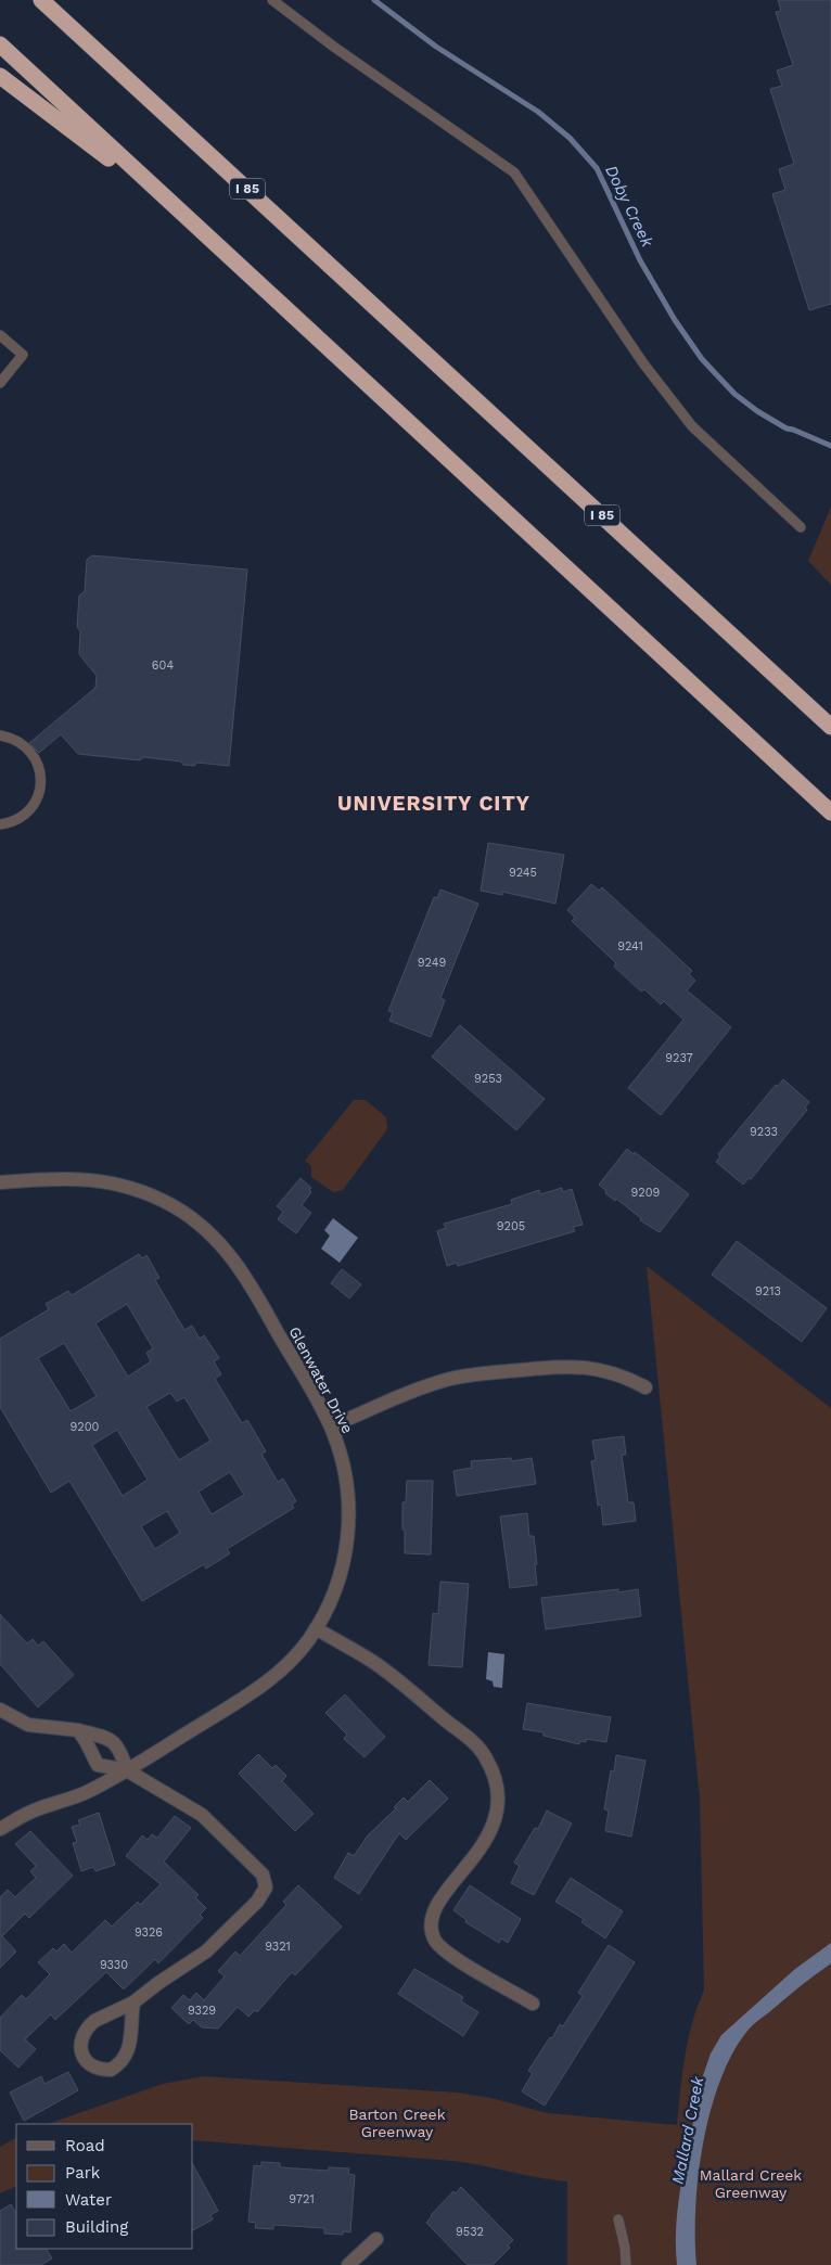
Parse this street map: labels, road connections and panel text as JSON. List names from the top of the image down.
{
  "streets": {
    "highway": ["I 85"],
    "street": ["Glenwater Drive"]
  },
  "districts": ["UNIVERSITY CITY"],
  "water": ["Doby Creek", "Mallard Creek"],
  "parks": ["Barton Creek Greenway", "Mallard Creek Greenway"],
  "house_numbers": [
    "604",
    "9245",
    "9241",
    "9249",
    "9237",
    "9253",
    "9233",
    "9209",
    "9205",
    "9213",
    "9200",
    "9326",
    "9321",
    "9330",
    "9329",
    "9721",
    "9532"
  ],
  "legend": [
    "Road",
    "Park",
    "Water",
    "Building"
  ]
}
